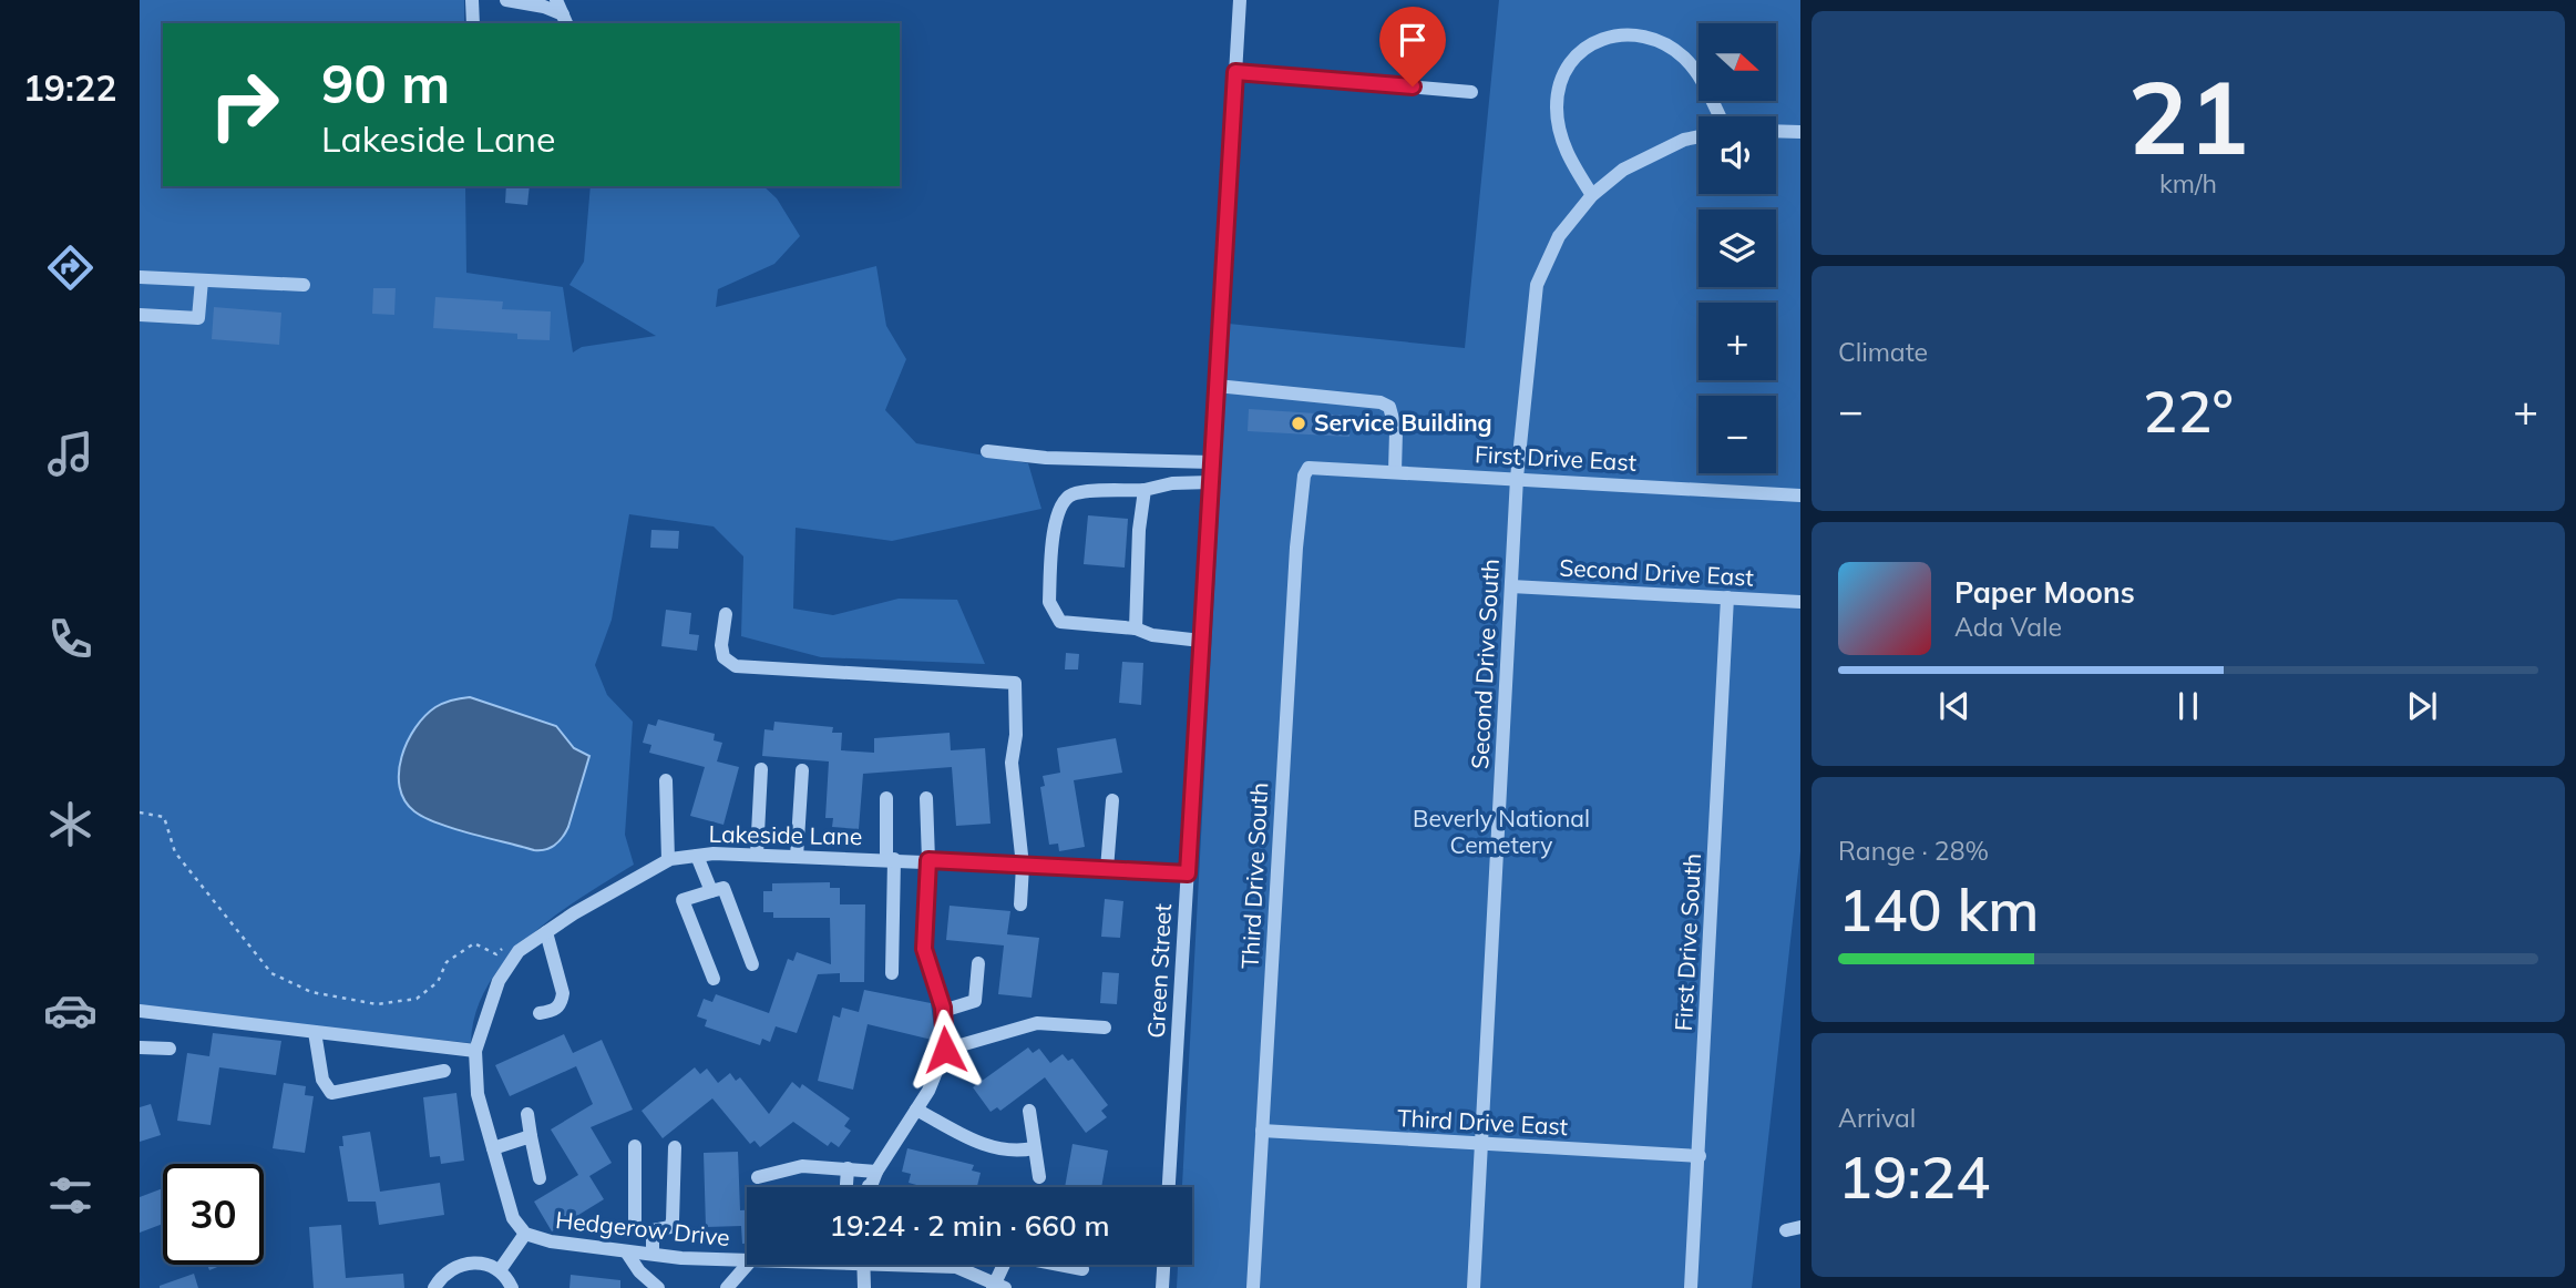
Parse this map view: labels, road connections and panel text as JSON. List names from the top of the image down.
{
  "streets": {
    "street": [
      "First Drive East",
      "Second Drive East",
      "Second Drive South",
      "Lakeside Lane",
      "Third Drive South",
      "First Drive South",
      "Green Street",
      "Third Drive East",
      "Hedgerow Drive"
    ]
  },
  "crossings": [
    ["First Drive East", "Second Drive South"],
    ["First Drive East", "Third Drive South"],
    ["Second Drive East", "Second Drive South"],
    ["Second Drive East", "First Drive South"],
    ["Second Drive South", "Third Drive East"],
    ["Lakeside Lane", "Green Street"],
    ["Lakeside Lane", "Hedgerow Drive"],
    ["Third Drive South", "Third Drive East"],
    ["First Drive South", "Third Drive East"]
  ],
  "parks": ["Beverly National Cemetery"],
  "places": ["Service Building"],
  "north": "right",
  "page": {
    "tabs": "19:22",
    "tile": [
      ["21", "km/h"],
      "Climate",
      ["Range · 28%", "140 km"],
      ["Arrival", "19:24"]
    ],
    "map_buttons": ["+", "−"],
    "turn": ["90 m", "Lakeside Lane"],
    "heat": ["−", "22°", "+"],
    "song": ["Paper Moons", "Ada Vale"],
    "limit": "30",
    "trip": "19:24 · 2 min · 660 m"
  }
}
